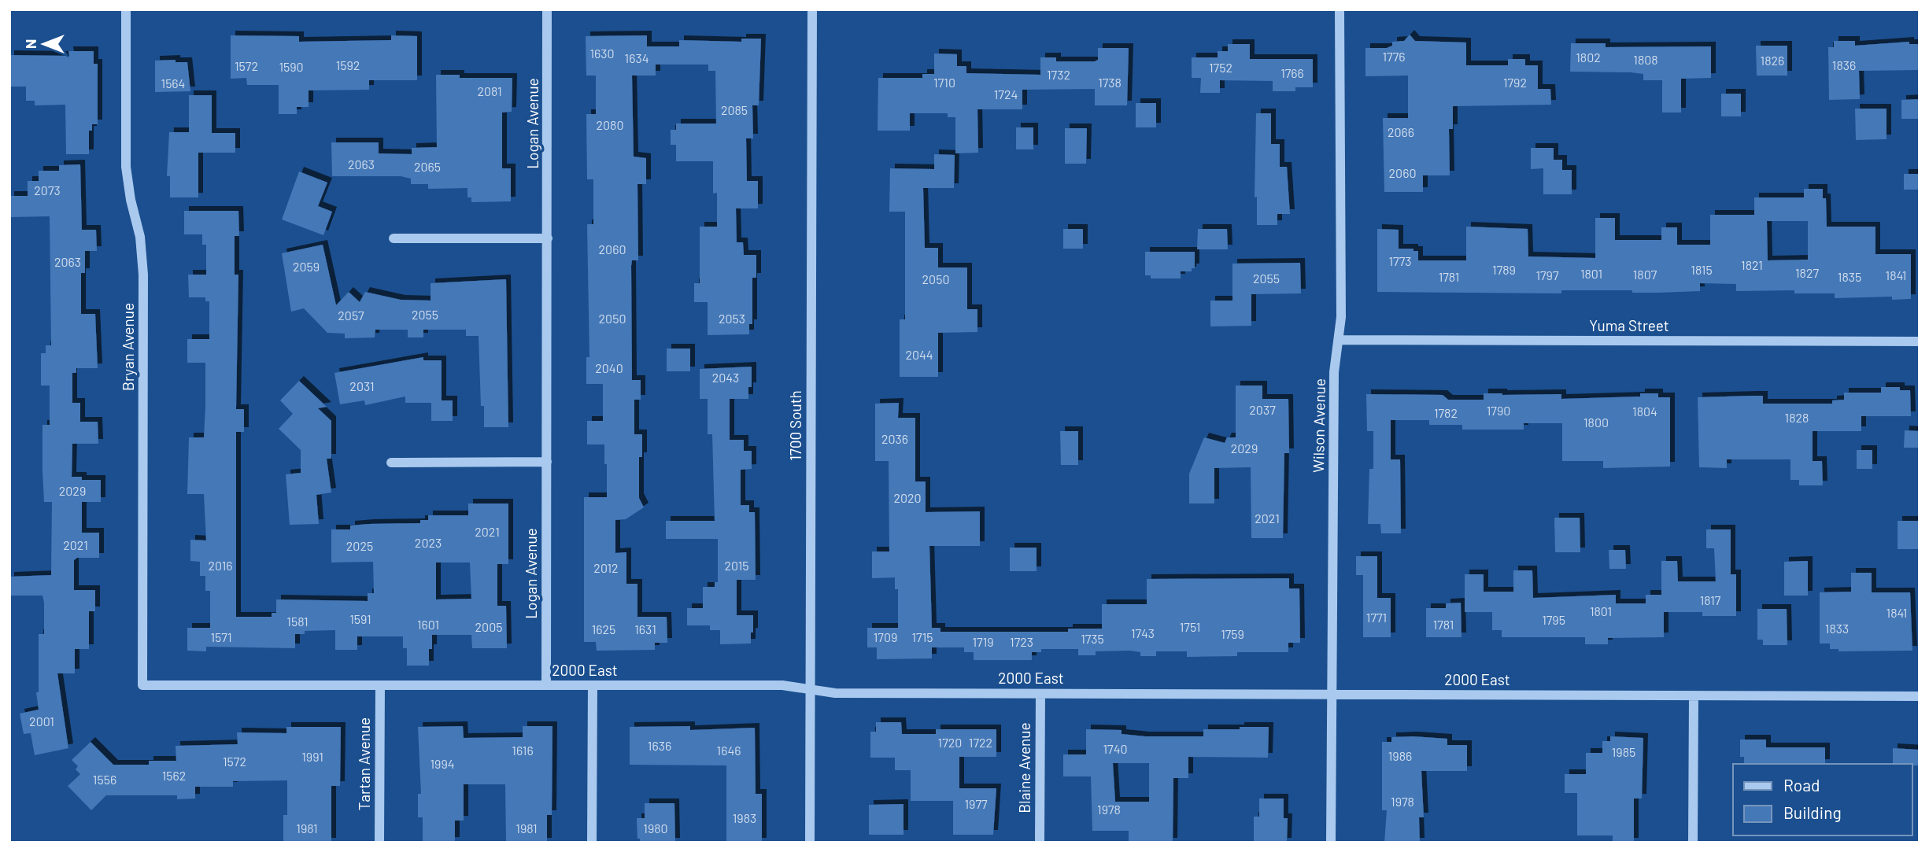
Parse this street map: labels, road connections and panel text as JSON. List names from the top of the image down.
{
  "streets": {
    "street": [
      "Logan Avenue",
      "Yuma Street",
      "Bryan Avenue",
      "1700 South",
      "Wilson Avenue",
      "2000 East",
      "Tartan Avenue",
      "Blaine Avenue"
    ]
  },
  "crossings": [
    ["Logan Avenue", "2000 East"],
    ["Yuma Street", "Wilson Avenue"],
    ["Bryan Avenue", "2000 East"],
    ["1700 South", "2000 East"],
    ["Wilson Avenue", "2000 East"],
    ["2000 East", "Tartan Avenue"],
    ["2000 East", "Blaine Avenue"]
  ],
  "house_numbers": [
    "1630",
    "1776",
    "1802",
    "1634",
    "1808",
    "1826",
    "1592",
    "1836",
    "1572",
    "1590",
    "1752",
    "1766",
    "1732",
    "1710",
    "1738",
    "1792",
    "1564",
    "2081",
    "1724",
    "2085",
    "2080",
    "2066",
    "2063",
    "2065",
    "2060",
    "2073",
    "2060",
    "1773",
    "2063",
    "1821",
    "2059",
    "1789",
    "1815",
    "1827",
    "1801",
    "1807",
    "1797",
    "1841",
    "1781",
    "1835",
    "2055",
    "2050",
    "2055",
    "2057",
    "2050",
    "2053",
    "2044",
    "2040",
    "2043",
    "2031",
    "2037",
    "1790",
    "1804",
    "1782",
    "1828",
    "1800",
    "2036",
    "2029",
    "2029",
    "2020",
    "2021",
    "2021",
    "2023",
    "2021",
    "2025",
    "2016",
    "2015",
    "2012",
    "1817",
    "1801",
    "1841",
    "1771",
    "1591",
    "1795",
    "1581",
    "1601",
    "1781",
    "2005",
    "1751",
    "1833",
    "1625",
    "1631",
    "1743",
    "1759",
    "1571",
    "1709",
    "1715",
    "1735",
    "1719",
    "1723",
    "2001",
    "1720",
    "1722",
    "1636",
    "1740",
    "1616",
    "1646",
    "1985",
    "1986",
    "1991",
    "1572",
    "1994",
    "1562",
    "1556",
    "1978",
    "1977",
    "1978",
    "1983",
    "1981",
    "1981",
    "1980"
  ],
  "legend": ["Road", "Building"],
  "north": "left"
}
